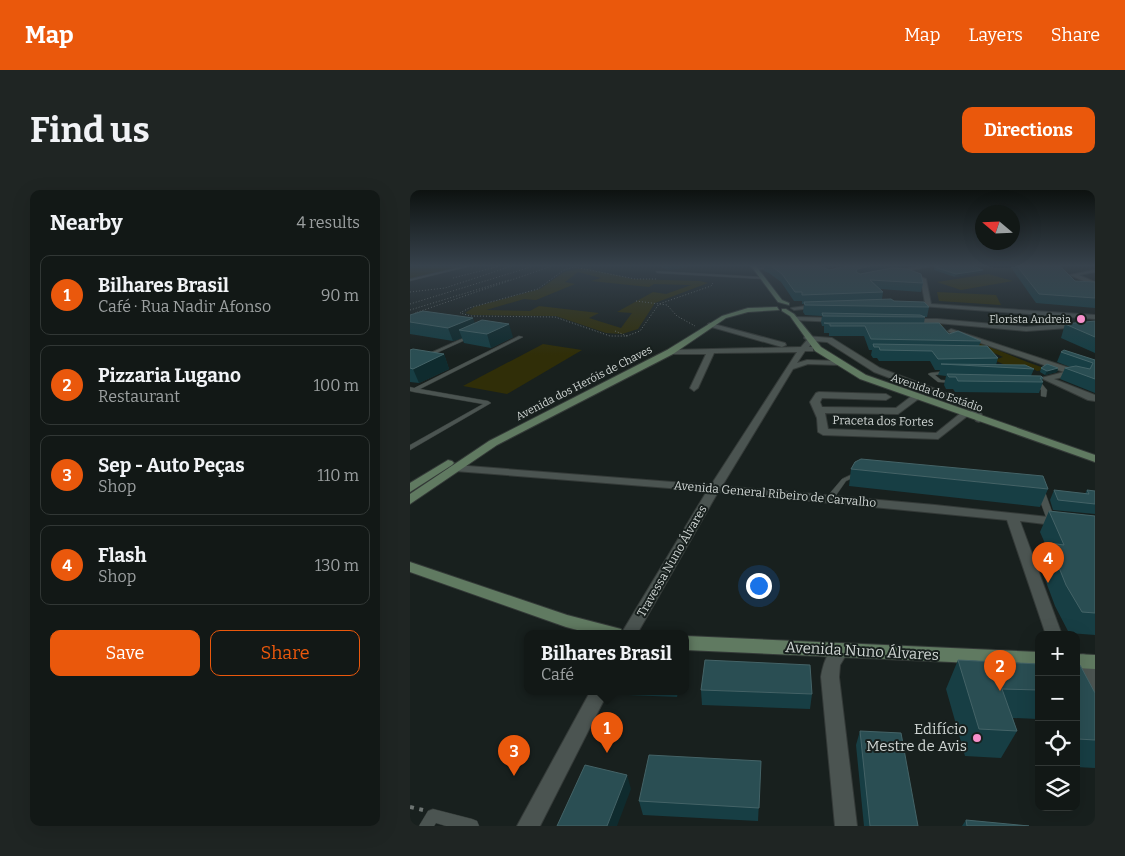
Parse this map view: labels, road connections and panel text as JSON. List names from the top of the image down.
{
  "streets": {
    "main road": ["Avenida dos Heróis de Chaves", "Avenida do Estádio", "Avenida Nuno Álvares"],
    "street": ["Praceta dos Fortes", "Avenida General Ribeiro de Carvalho", "Travessa Nuno Álvares"]
  },
  "crossings": [
    ["Avenida dos Heróis de Chaves", "Avenida do Estádio"],
    ["Avenida dos Heróis de Chaves", "Avenida General Ribeiro de Carvalho"],
    ["Avenida do Estádio", "Praceta dos Fortes"],
    ["Avenida do Estádio", "Travessa Nuno Álvares"],
    ["Avenida General Ribeiro de Carvalho", "Travessa Nuno Álvares"]
  ],
  "places": ["Florista Andreia", "Edifício Mestre de Avis"],
  "north": "left",
  "page": {
    "header": "Map",
    "nav": ["Map", "Layers", "Share"],
    "buttons": [
      "Directions",
      ["Save", "Share"]
    ],
    "title": "Find us",
    "heading": ["Nearby", "4 results"],
    "list": [
      {
        "mark": "1",
        "name": "Bilhares Brasil",
        "note": "Café · Rua Nadir Afonso",
        "value": "90 m"
      },
      {
        "mark": "2",
        "name": "Pizzaria Lugano",
        "note": "Restaurant",
        "value": "100 m"
      },
      {
        "mark": "3",
        "name": "Sep - Auto Peças",
        "note": "Shop",
        "value": "110 m"
      },
      {
        "mark": "4",
        "name": "Flash",
        "note": "Shop",
        "value": "130 m"
      }
    ],
    "pins": [
      "4",
      "2",
      "1",
      "3"
    ],
    "popup": ["Bilhares Brasil", "Café"],
    "map_buttons": ["+", "−"]
  }
}
